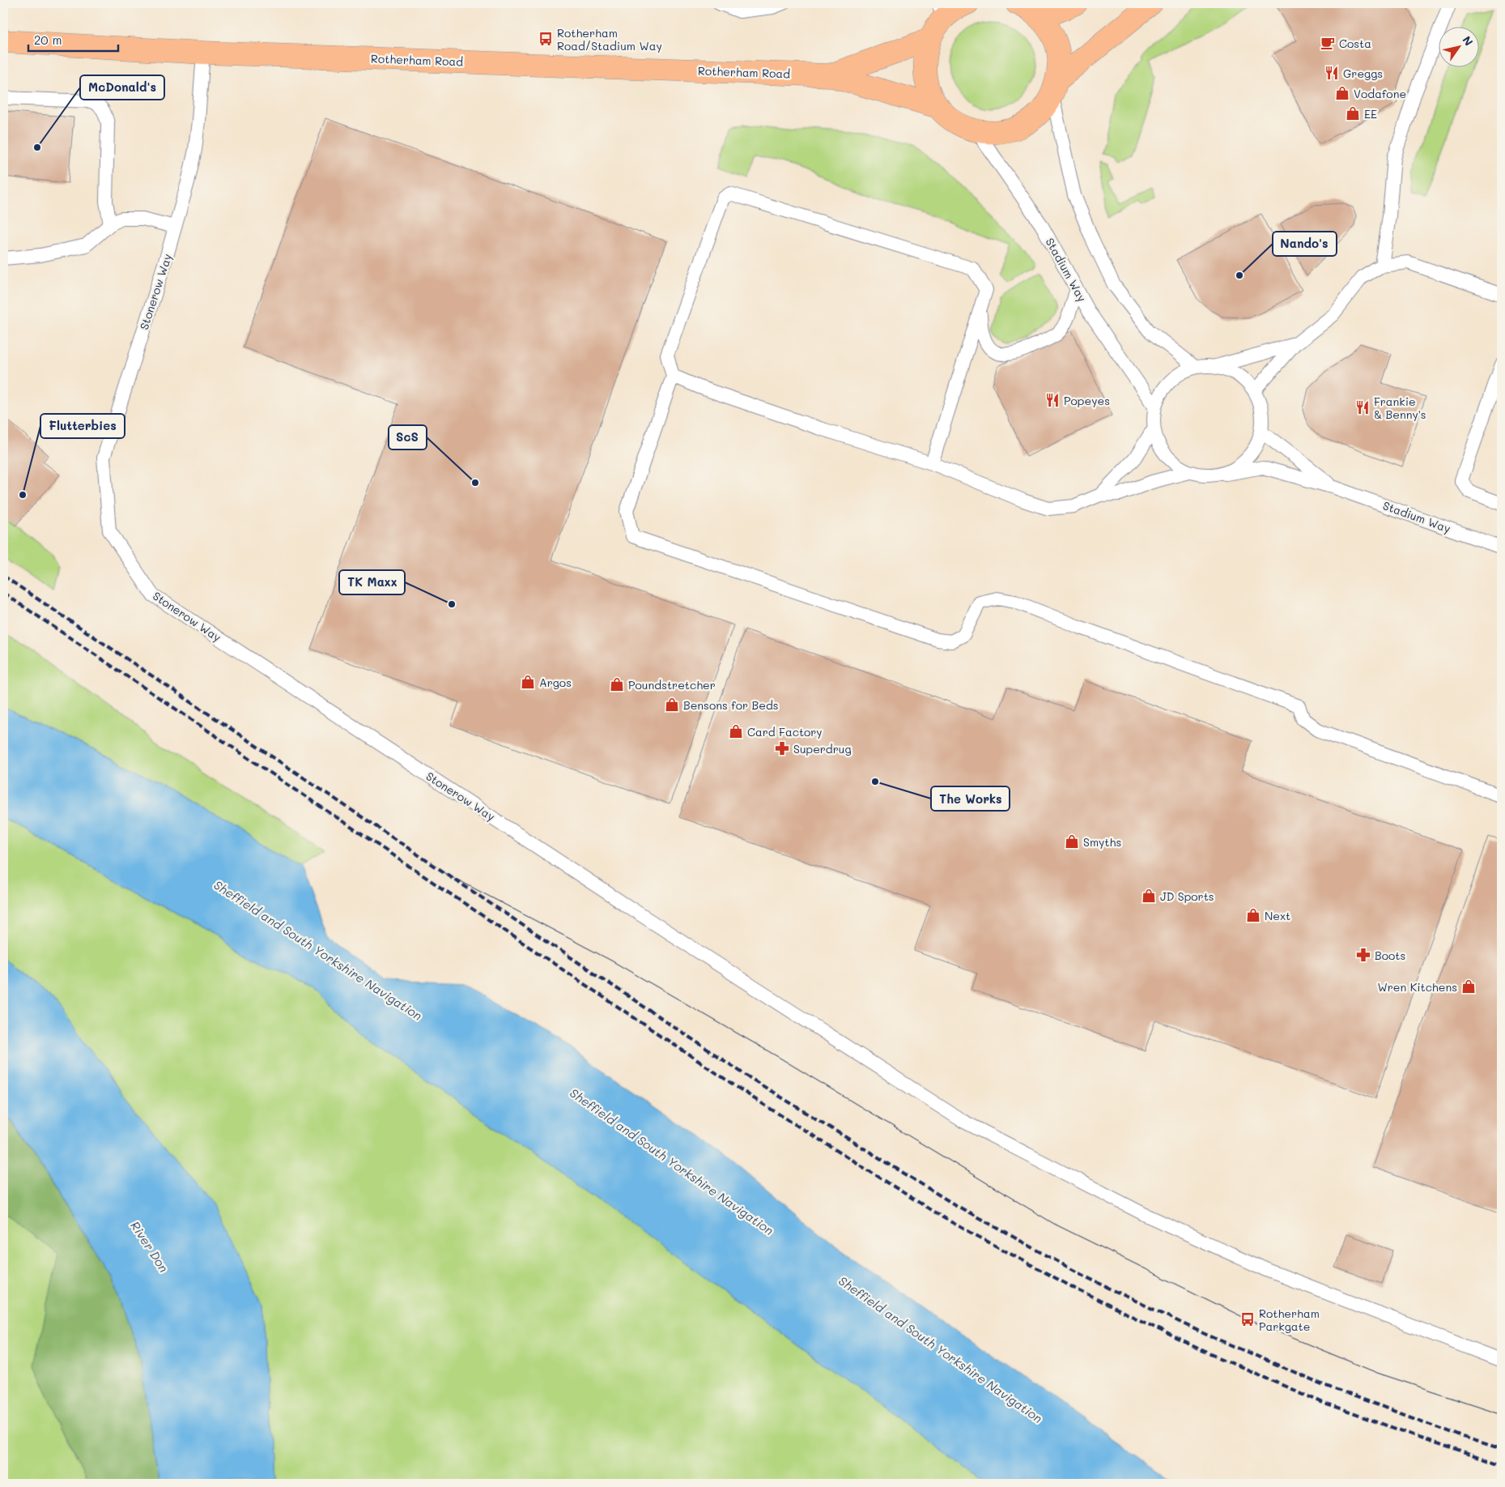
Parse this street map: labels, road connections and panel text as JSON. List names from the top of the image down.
{
  "streets": {
    "main road": ["Rotherham Road"],
    "lane": ["Stadium Way", "Stonerow Way"]
  },
  "crossings": [
    ["Rotherham Road", "Stadium Way"],
    ["Rotherham Road", "Stonerow Way"]
  ],
  "water": ["Sheffield and South Yorkshire Navigation", "River Don"],
  "places": {
    "bus stop": ["Rotherham Road/Stadium Way", "Rotherham Parkgate"],
    "cafe": ["Costa"],
    "restaurant": ["Greggs", "Popeyes", "Frankie & Benny's"],
    "shop": [
      "Vodafone",
      "EE",
      "Argos",
      "Poundstretcher",
      "Bensons for Beds",
      "Card Factory",
      "Smyths",
      "JD Sports",
      "Next",
      "Wren Kitchens"
    ],
    "other": [
      "McDonald's",
      "Nando's",
      "ScS",
      "Flutterbies",
      "TK Maxx",
      "The Works"
    ],
    "pharmacy": ["Superdrug", "Boots"]
  },
  "scale_bar": "20 m",
  "north": "top right"
}
